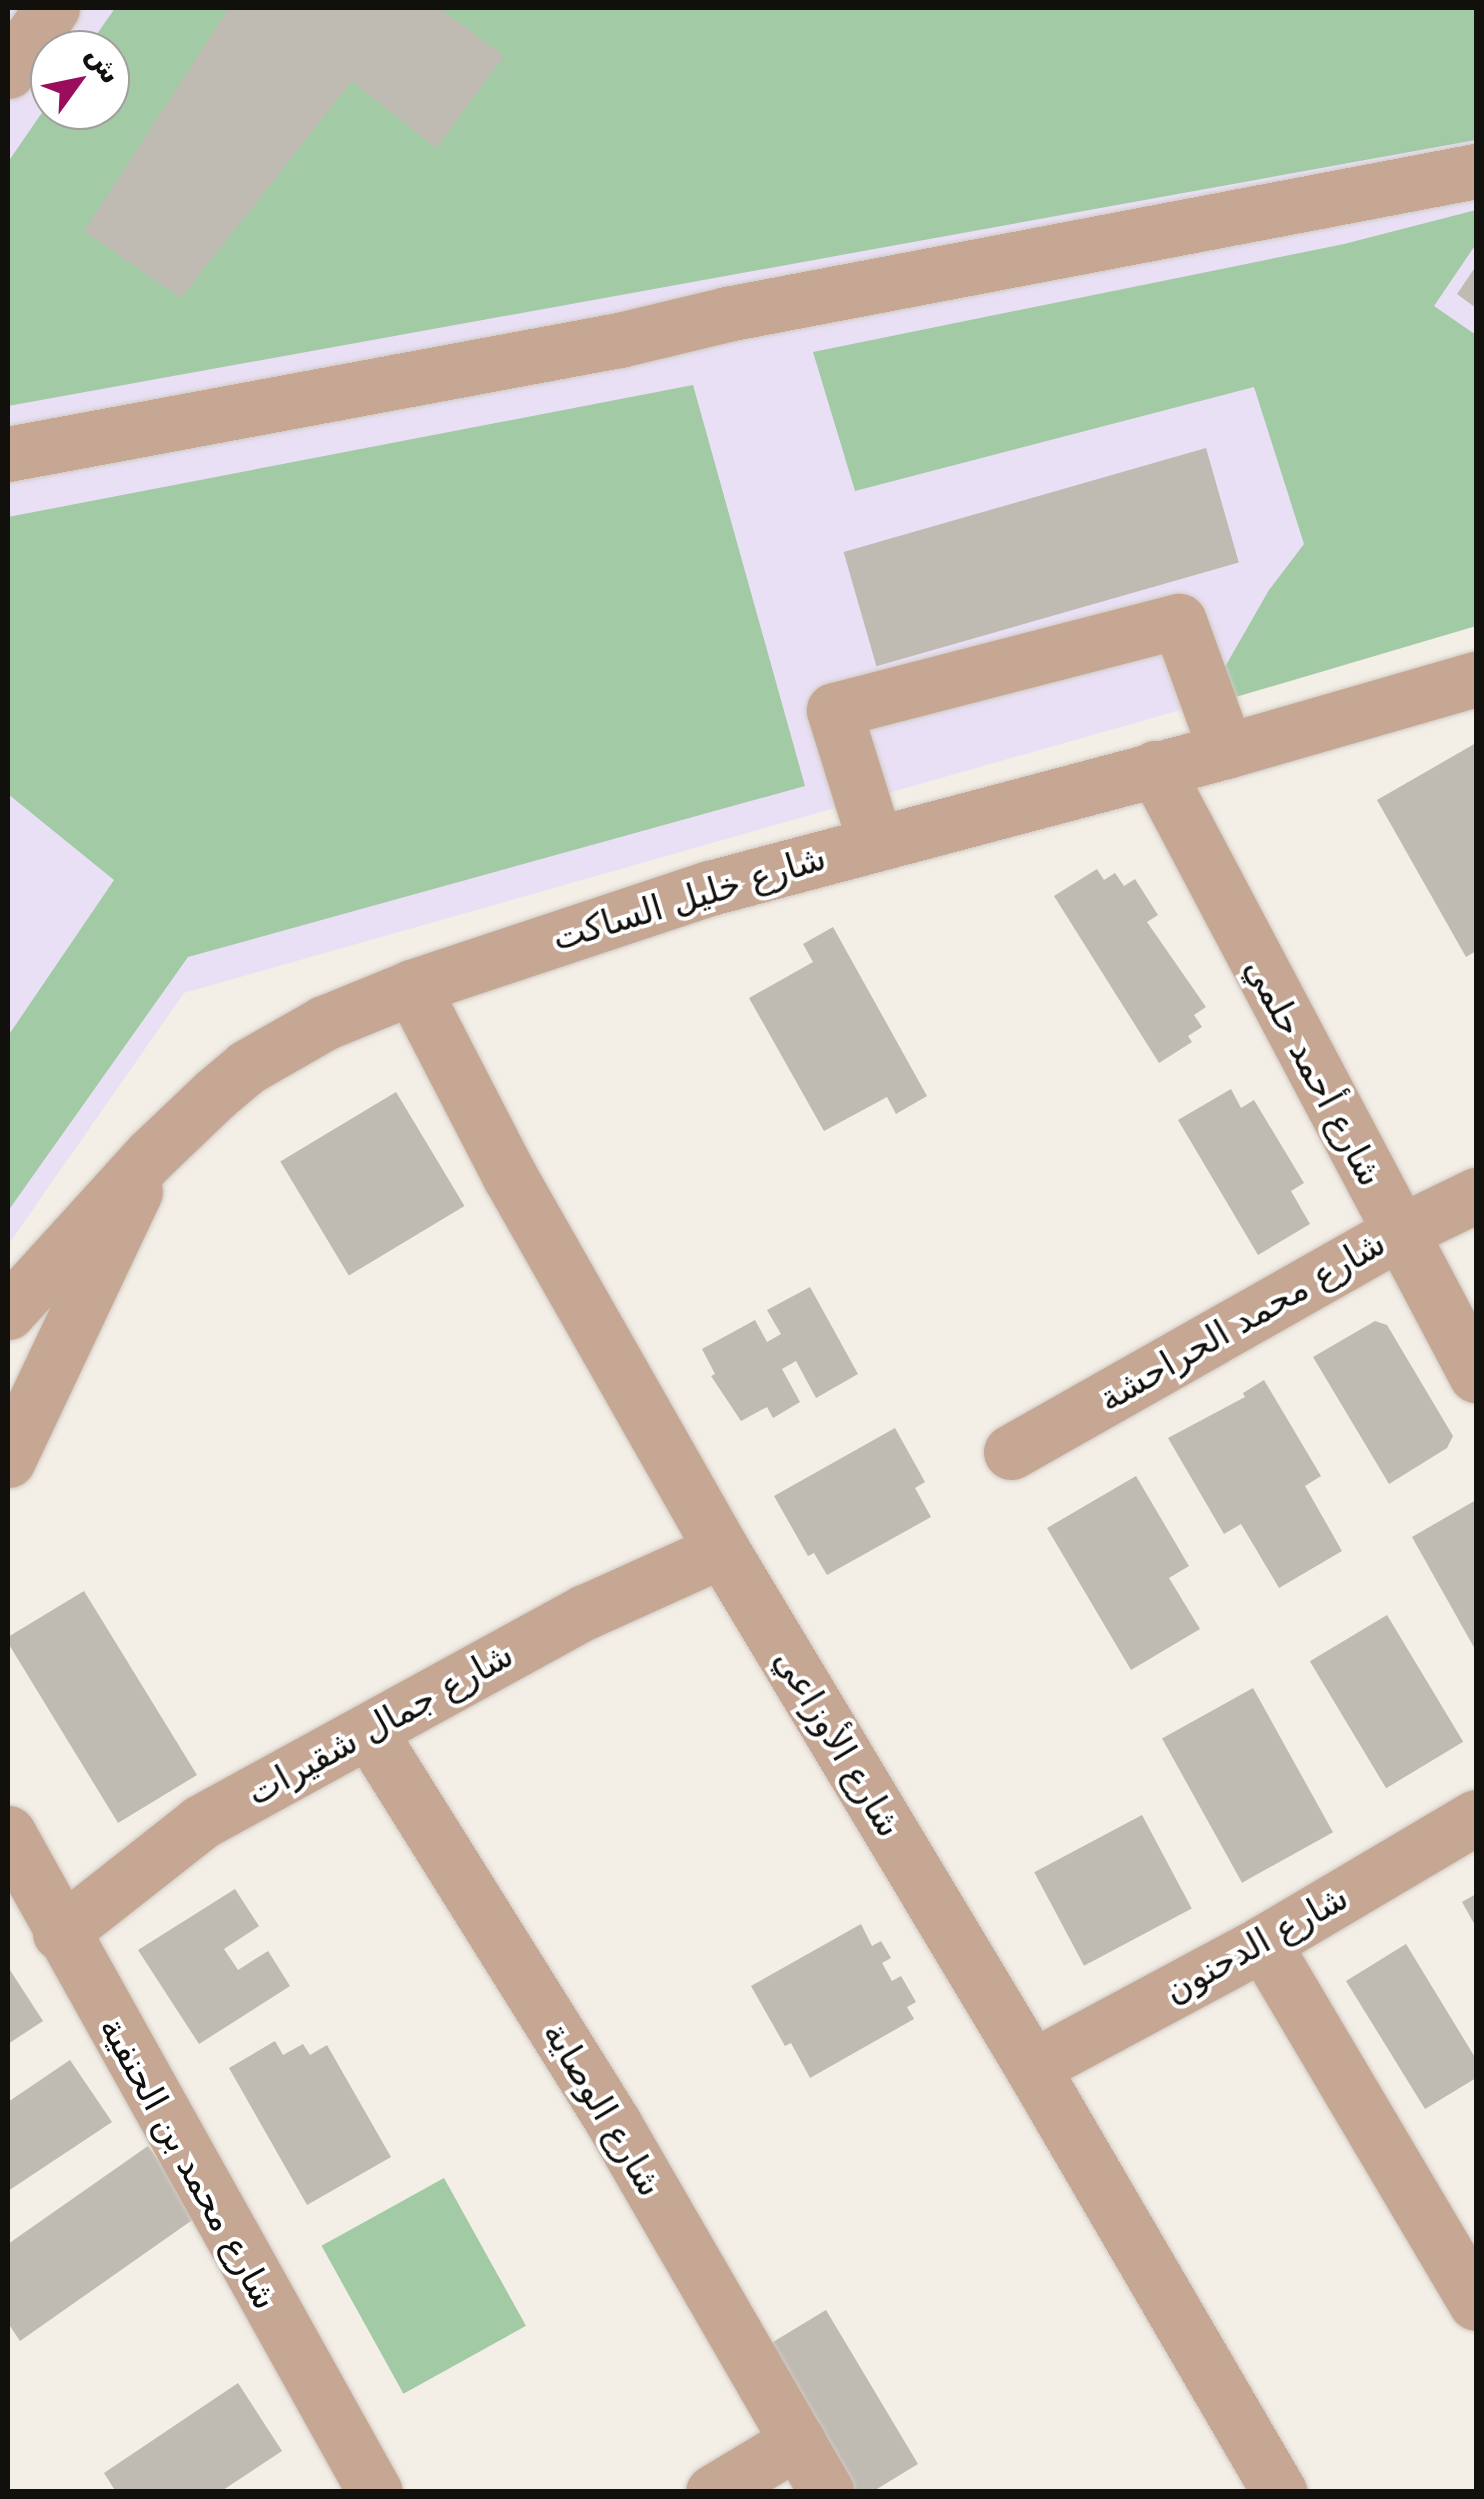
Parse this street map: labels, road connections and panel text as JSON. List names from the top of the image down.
{
  "streets": {
    "street": [
      "شارع خليل الساكت",
      "شارع أحمد حلمي",
      "شارع محمد الحراحشة",
      "شارع جمال شقيرات",
      "شارع الأوزاعي",
      "شارع الدحنون",
      "شارع الوصاية",
      "شارع محمد بن الحنفية"
    ]
  },
  "crossings": [
    ["شارع خليل الساكت", "شارع أحمد حلمي"],
    ["شارع خليل الساكت", "شارع الأوزاعي"],
    ["شارع أحمد حلمي", "شارع محمد الحراحشة"],
    ["شارع جمال شقيرات", "شارع الأوزاعي"],
    ["شارع جمال شقيرات", "شارع الوصاية"],
    ["شارع جمال شقيرات", "شارع محمد بن الحنفية"],
    ["شارع الأوزاعي", "شارع الدحنون"]
  ],
  "north": "top right"
}
